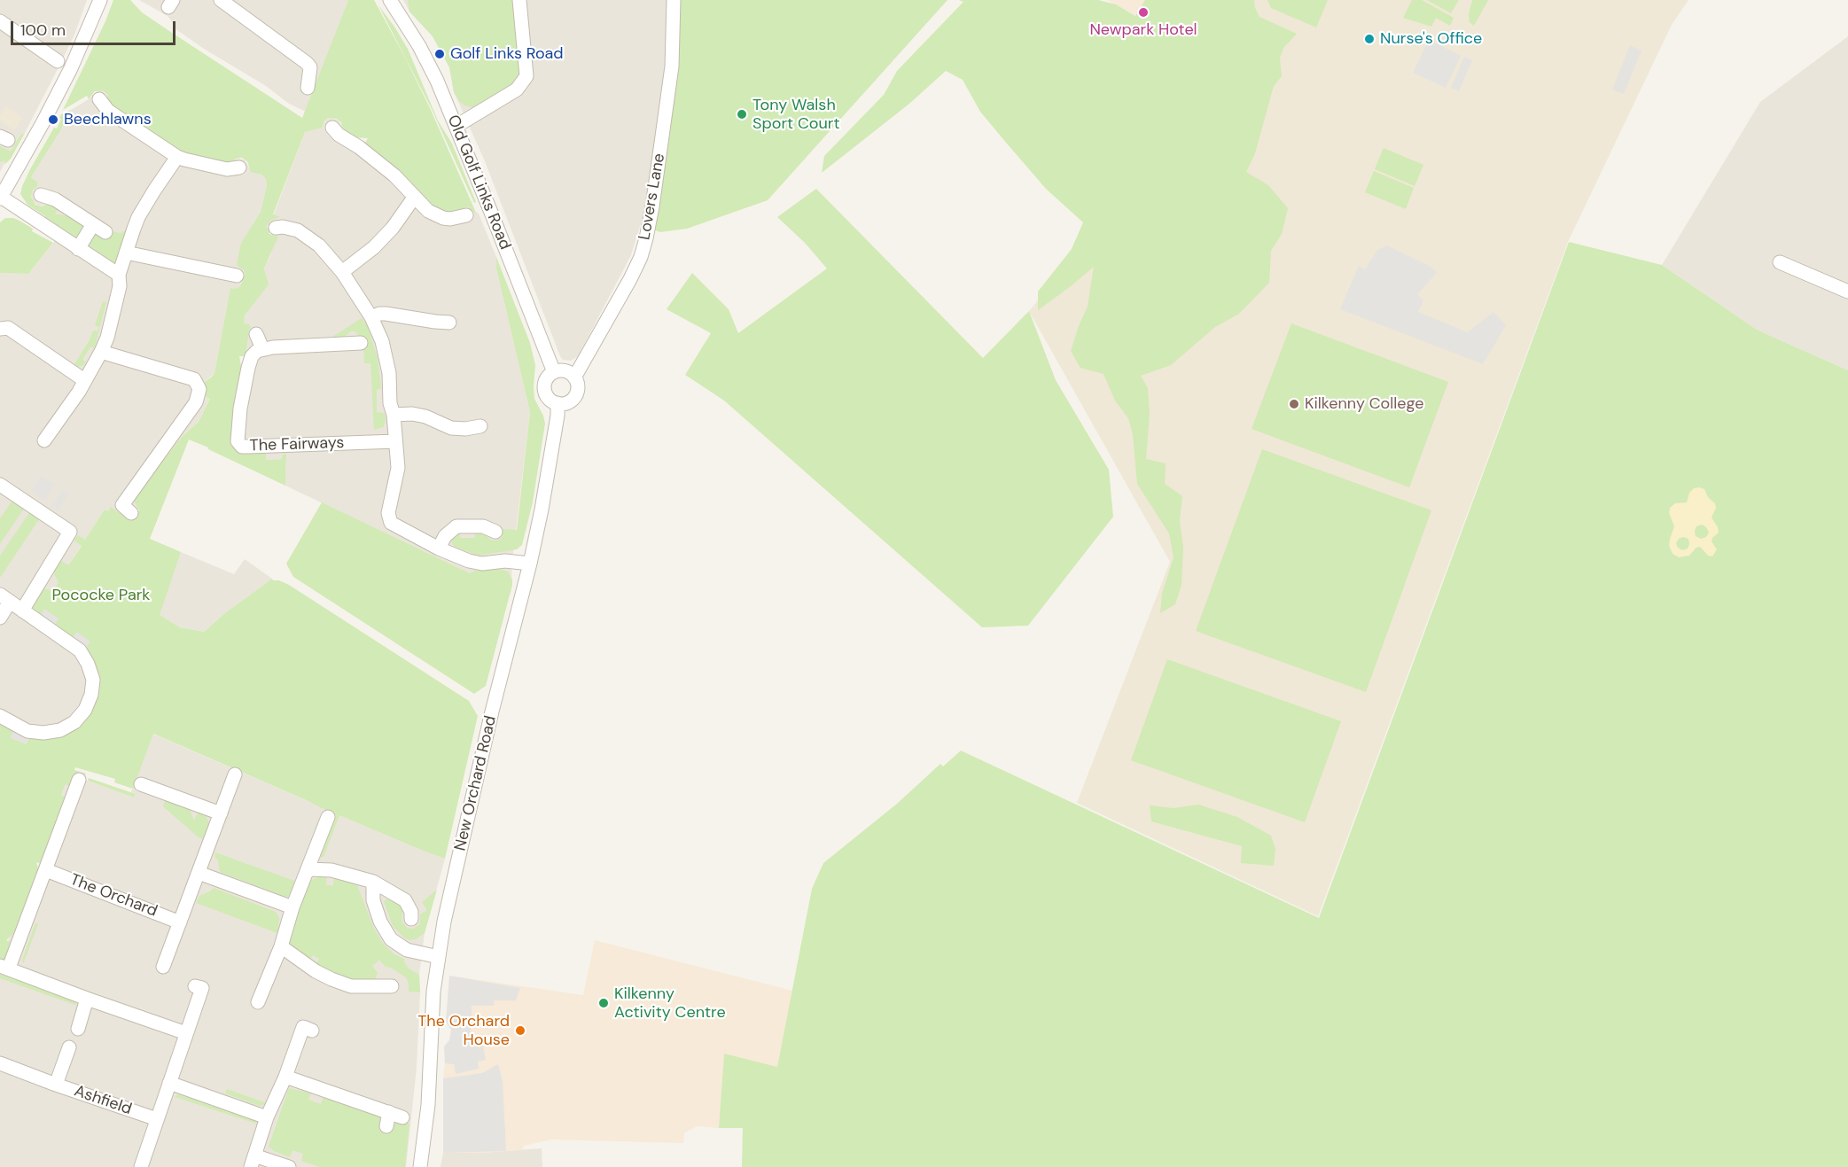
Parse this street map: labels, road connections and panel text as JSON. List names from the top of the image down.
{
  "streets": {
    "street": [
      "Old Golf Links Road",
      "Lovers Lane",
      "The Fairways",
      "New Orchard Road",
      "The Orchard",
      "Ashfield"
    ]
  },
  "crossings": [
    ["Old Golf Links Road", "Lovers Lane"],
    ["Old Golf Links Road", "New Orchard Road"],
    ["Lovers Lane", "New Orchard Road"]
  ],
  "parks": ["Pococke Park"],
  "places": [
    "Newpark Hotel",
    "Nurse's Office",
    "Golf Links Road",
    "Tony Walsh Sport Court",
    "Beechlawns",
    "Kilkenny College",
    "Kilkenny Activity Centre",
    "The Orchard House"
  ],
  "scale_bar": "100 m"
}
